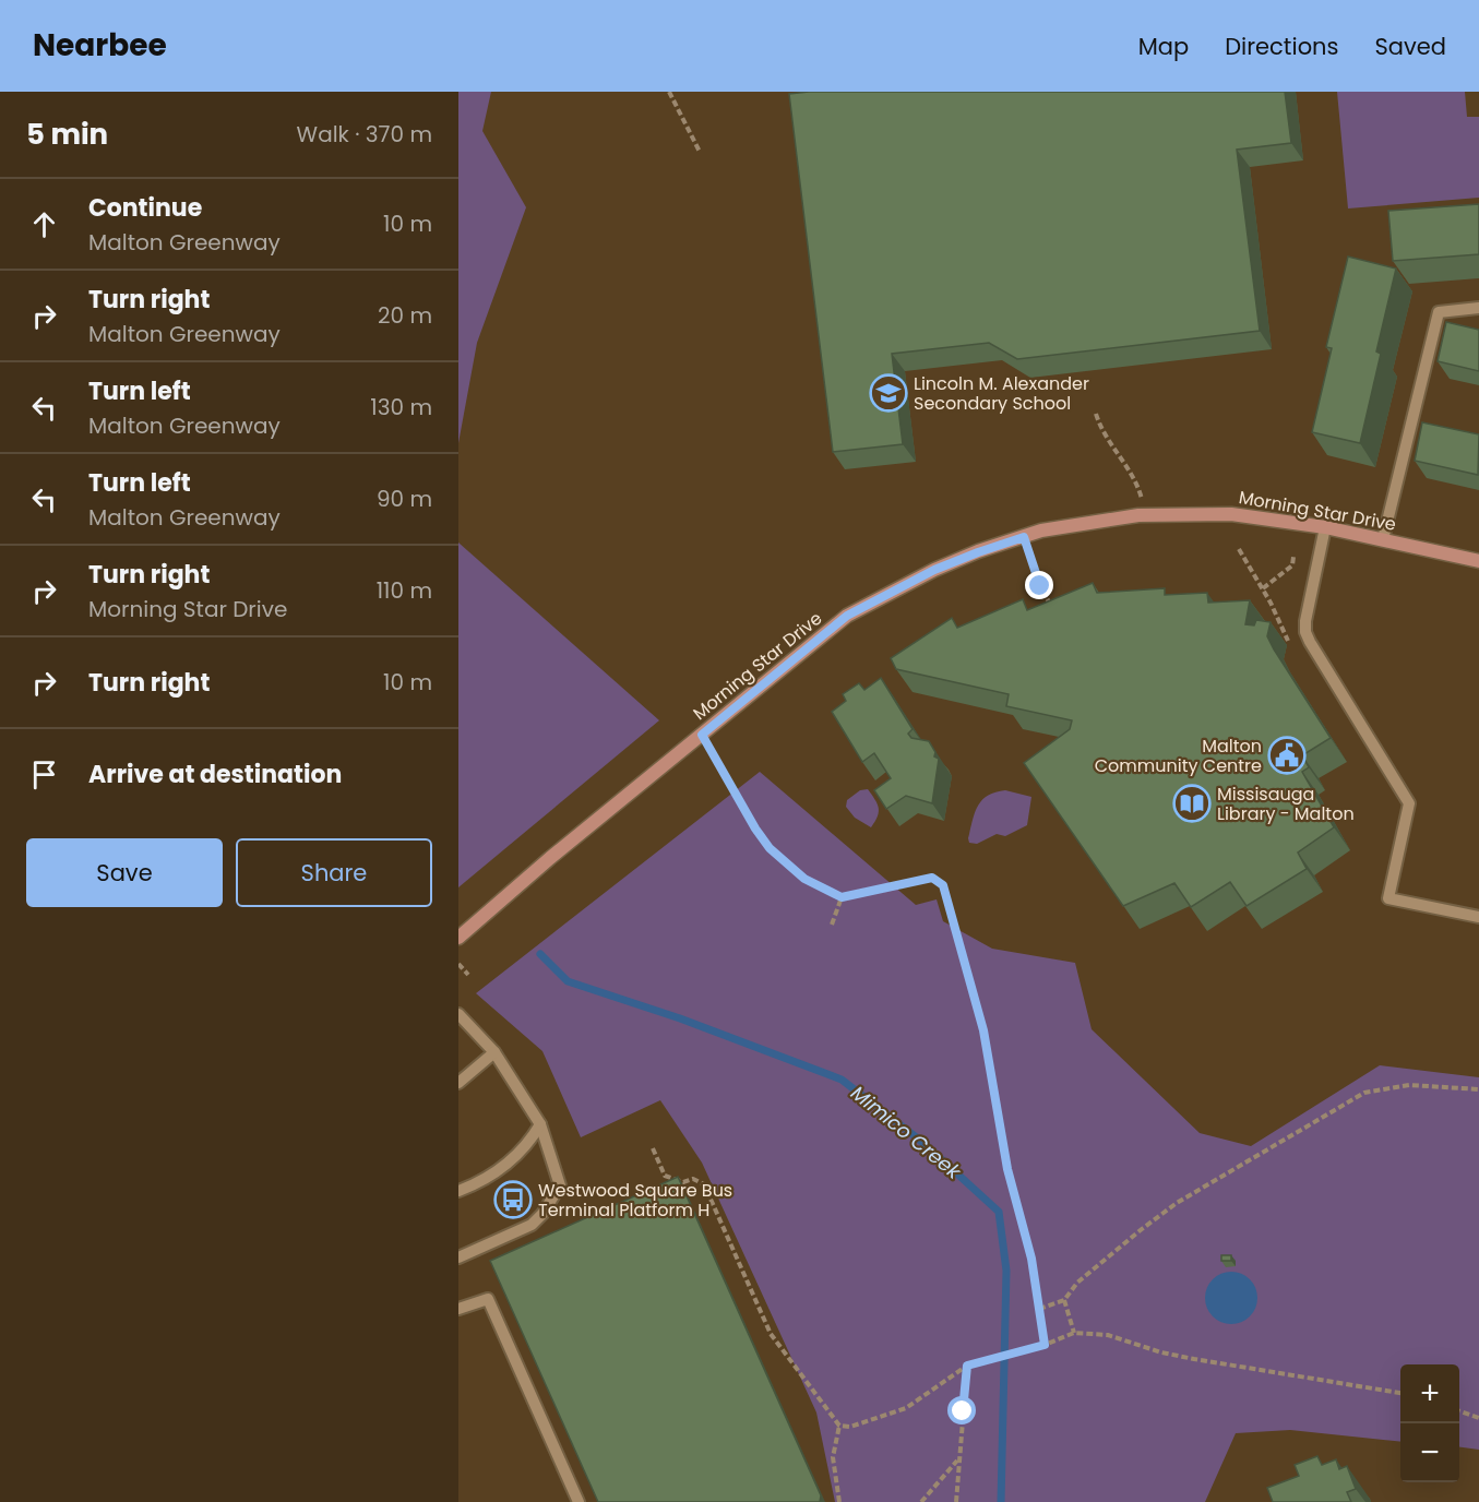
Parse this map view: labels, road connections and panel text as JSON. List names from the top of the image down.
{
  "streets": {
    "street": ["Morning Star Drive"]
  },
  "water": ["Mimico Creek"],
  "places": {
    "school or university": ["Lincoln M. Alexander Secondary School"],
    "public building": ["Malton Community Centre"],
    "library": ["Missisauga Library - Malton"],
    "bus stop": ["Westwood Square Bus Terminal Platform H"]
  },
  "page": {
    "header": "Nearbee",
    "nav": ["Map", "Directions", "Saved"],
    "heading": ["5 min", "Walk · 370 m"],
    "list": [
      ["Continue", "Malton Greenway", "10 m"],
      ["Turn right", "Malton Greenway", "20 m"],
      ["Turn left", "Malton Greenway", "130 m"],
      ["Turn left", "Malton Greenway", "90 m"],
      ["Turn right", "Morning Star Drive", "110 m"],
      ["Turn right", "10 m"],
      "Arrive at destination"
    ],
    "buttons": ["Save", "Share"],
    "map_buttons": ["+", "−"]
  }
}
